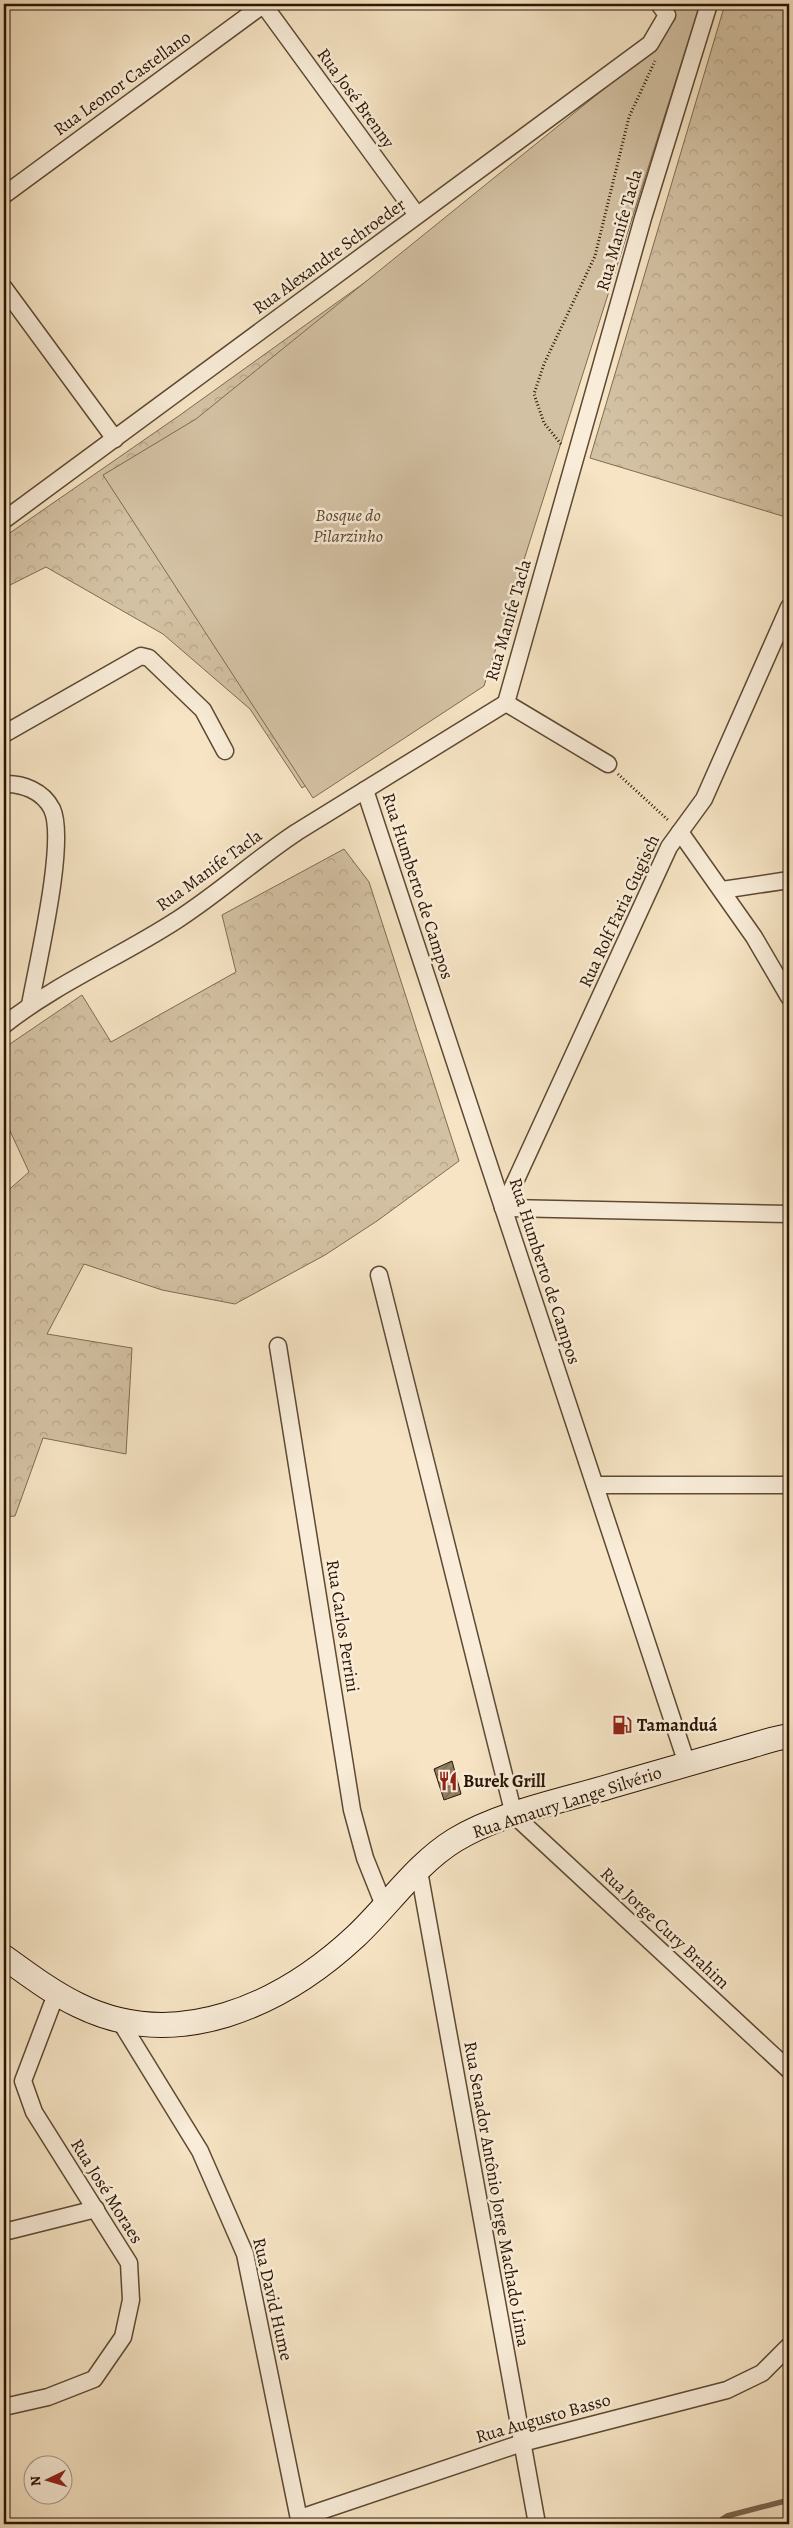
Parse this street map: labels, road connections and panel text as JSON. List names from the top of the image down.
{
  "streets": {
    "main road": ["Rua Amaury Lange Silvério"],
    "street": [
      "Rua Leonor Castellano",
      "Rua José Brenny",
      "Rua Manife Tacla",
      "Rua Alexandre Schroeder",
      "Rua Humberto de Campos",
      "Rua Rolf Faria Gugisch",
      "Rua Carlos Perrini",
      "Rua Jorge Cury Brahim",
      "Rua José Moraes",
      "Rua Senador Antônio Jorge Machado Lima",
      "Rua David Hume",
      "Rua Augusto Basso"
    ]
  },
  "crossings": [
    ["Rua Leonor Castellano", "Rua José Brenny"],
    ["Rua José Brenny", "Rua Alexandre Schroeder"],
    ["Rua Manife Tacla", "Rua Humberto de Campos"],
    ["Rua Humberto de Campos", "Rua Rolf Faria Gugisch"],
    ["Rua Humberto de Campos", "Rua Amaury Lange Silvério"],
    ["Rua Carlos Perrini", "Rua Amaury Lange Silvério"],
    ["Rua Amaury Lange Silvério", "Rua Jorge Cury Brahim"],
    ["Rua Amaury Lange Silvério", "Rua José Moraes"],
    ["Rua Amaury Lange Silvério", "Rua Senador Antônio Jorge Machado Lima"],
    ["Rua Amaury Lange Silvério", "Rua David Hume"],
    ["Rua Senador Antônio Jorge Machado Lima", "Rua Augusto Basso"],
    ["Rua David Hume", "Rua Augusto Basso"]
  ],
  "parks": ["Bosque do Pilarzinho"],
  "places": {
    "fuel station": ["Tamanduá"],
    "restaurant": ["Burek Grill"]
  },
  "north": "left"
}
